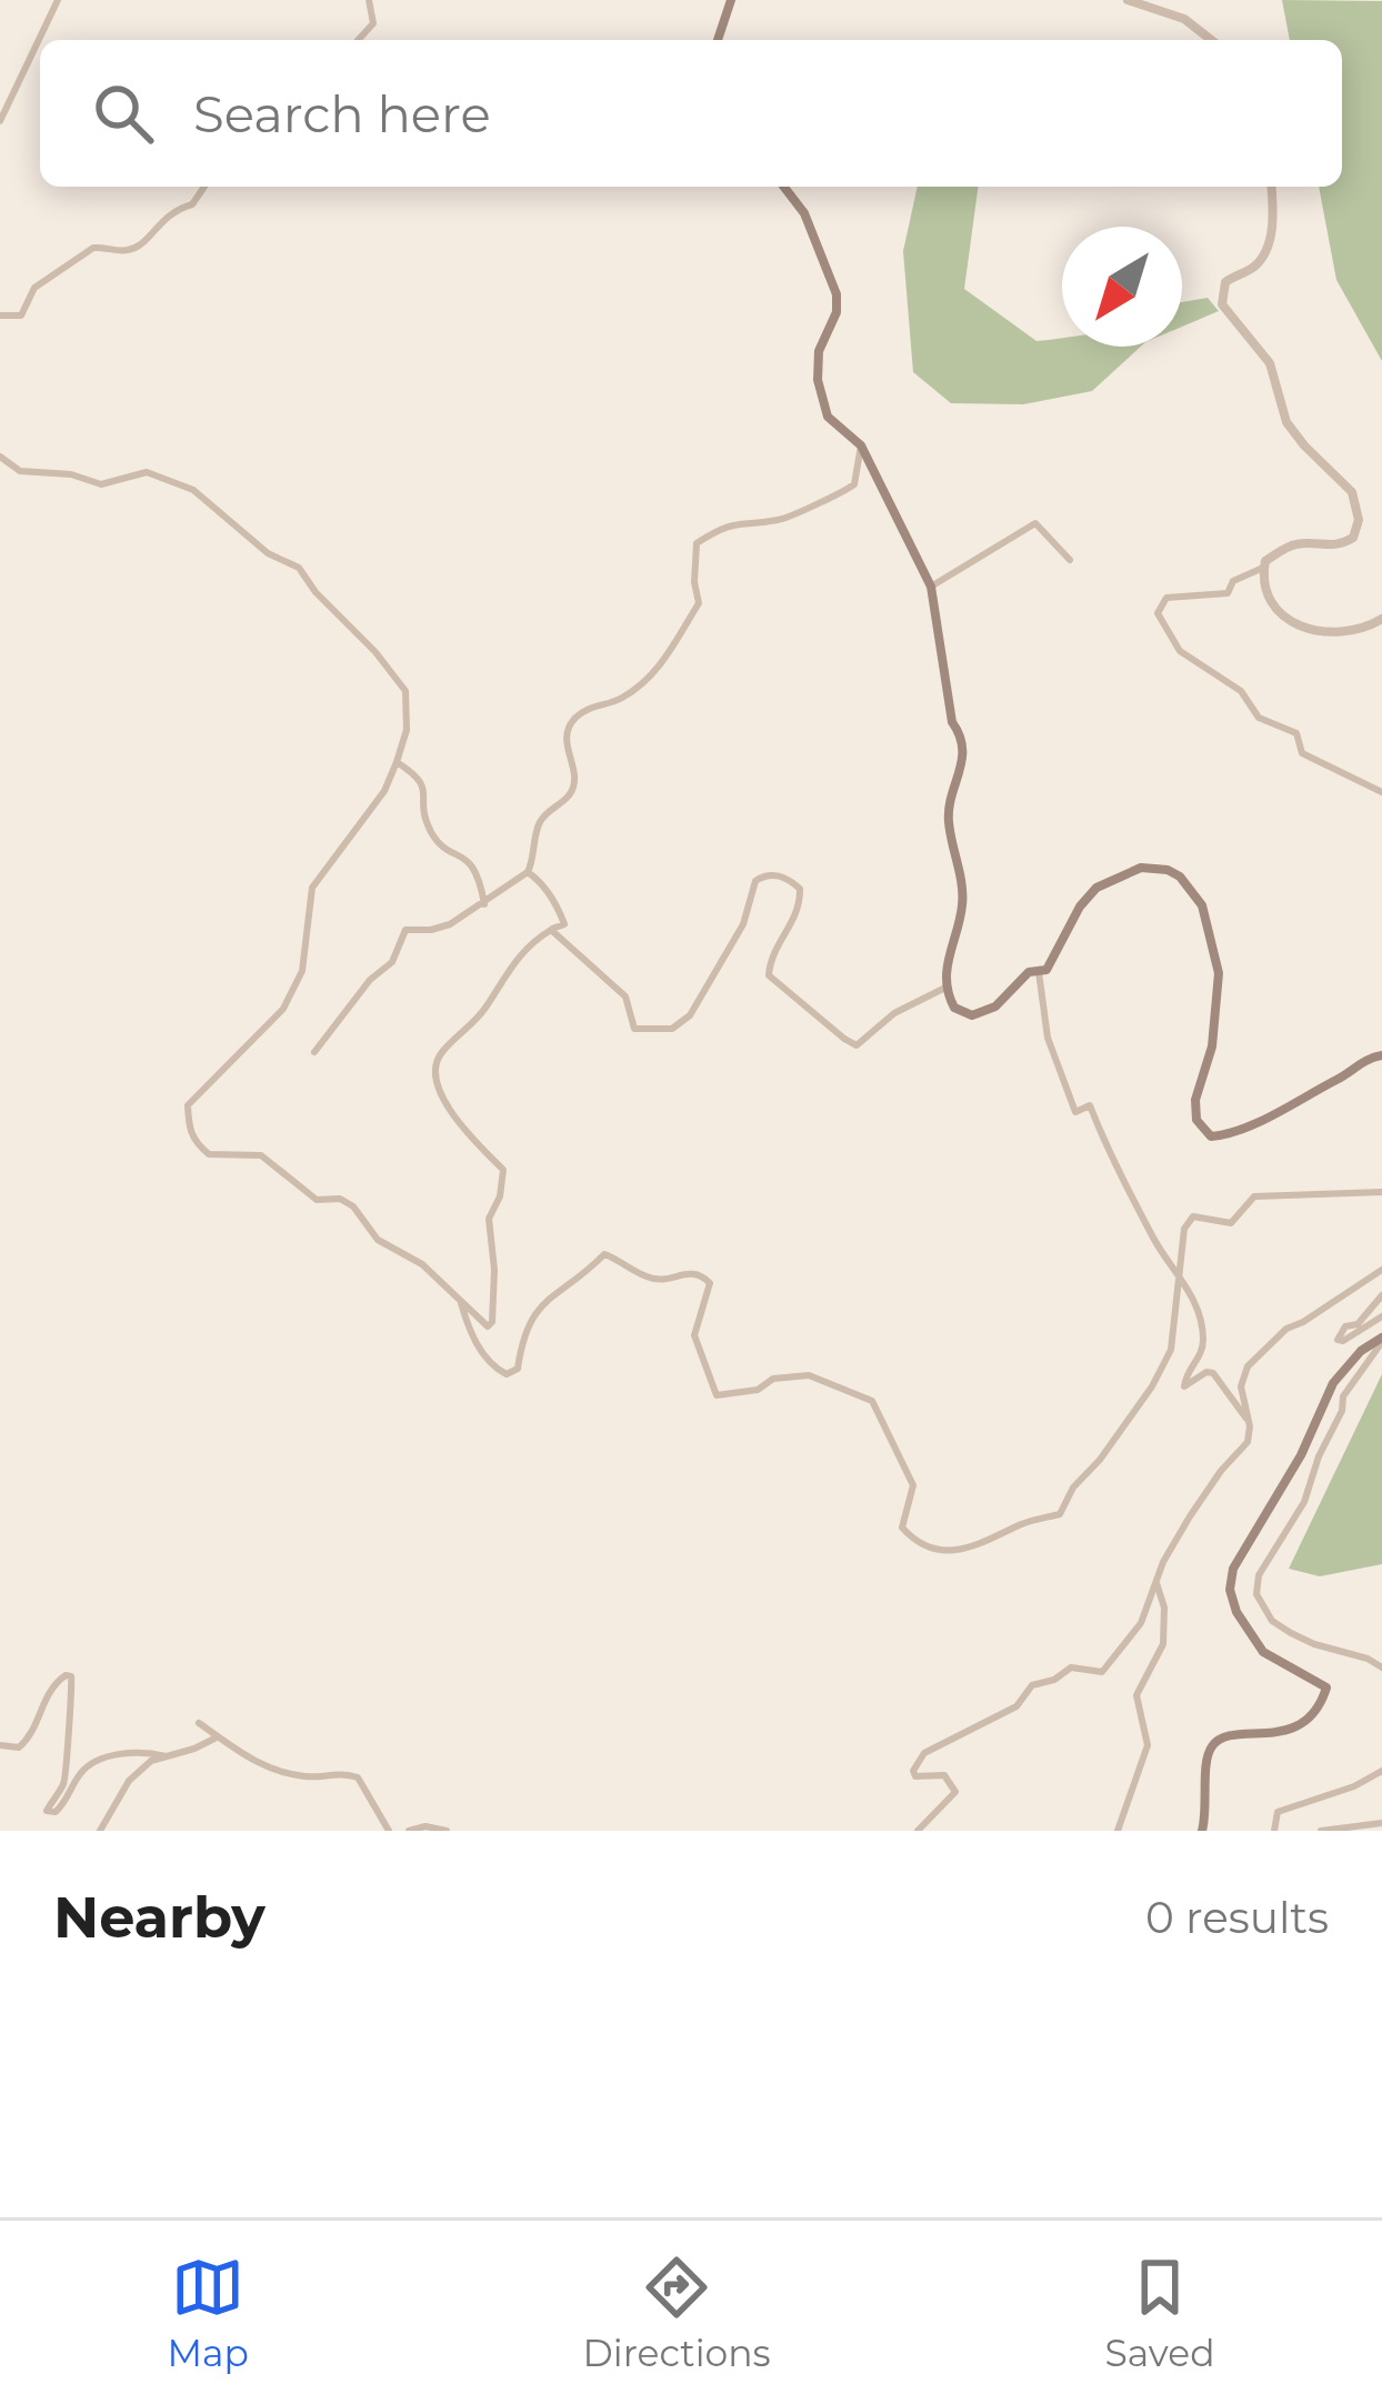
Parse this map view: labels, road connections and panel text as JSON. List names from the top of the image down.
{
  "north": "bottom left",
  "page": {
    "search": "Search here",
    "heading": ["Nearby", "0 results"],
    "nav": ["Map", "Directions", "Saved"]
  }
}
